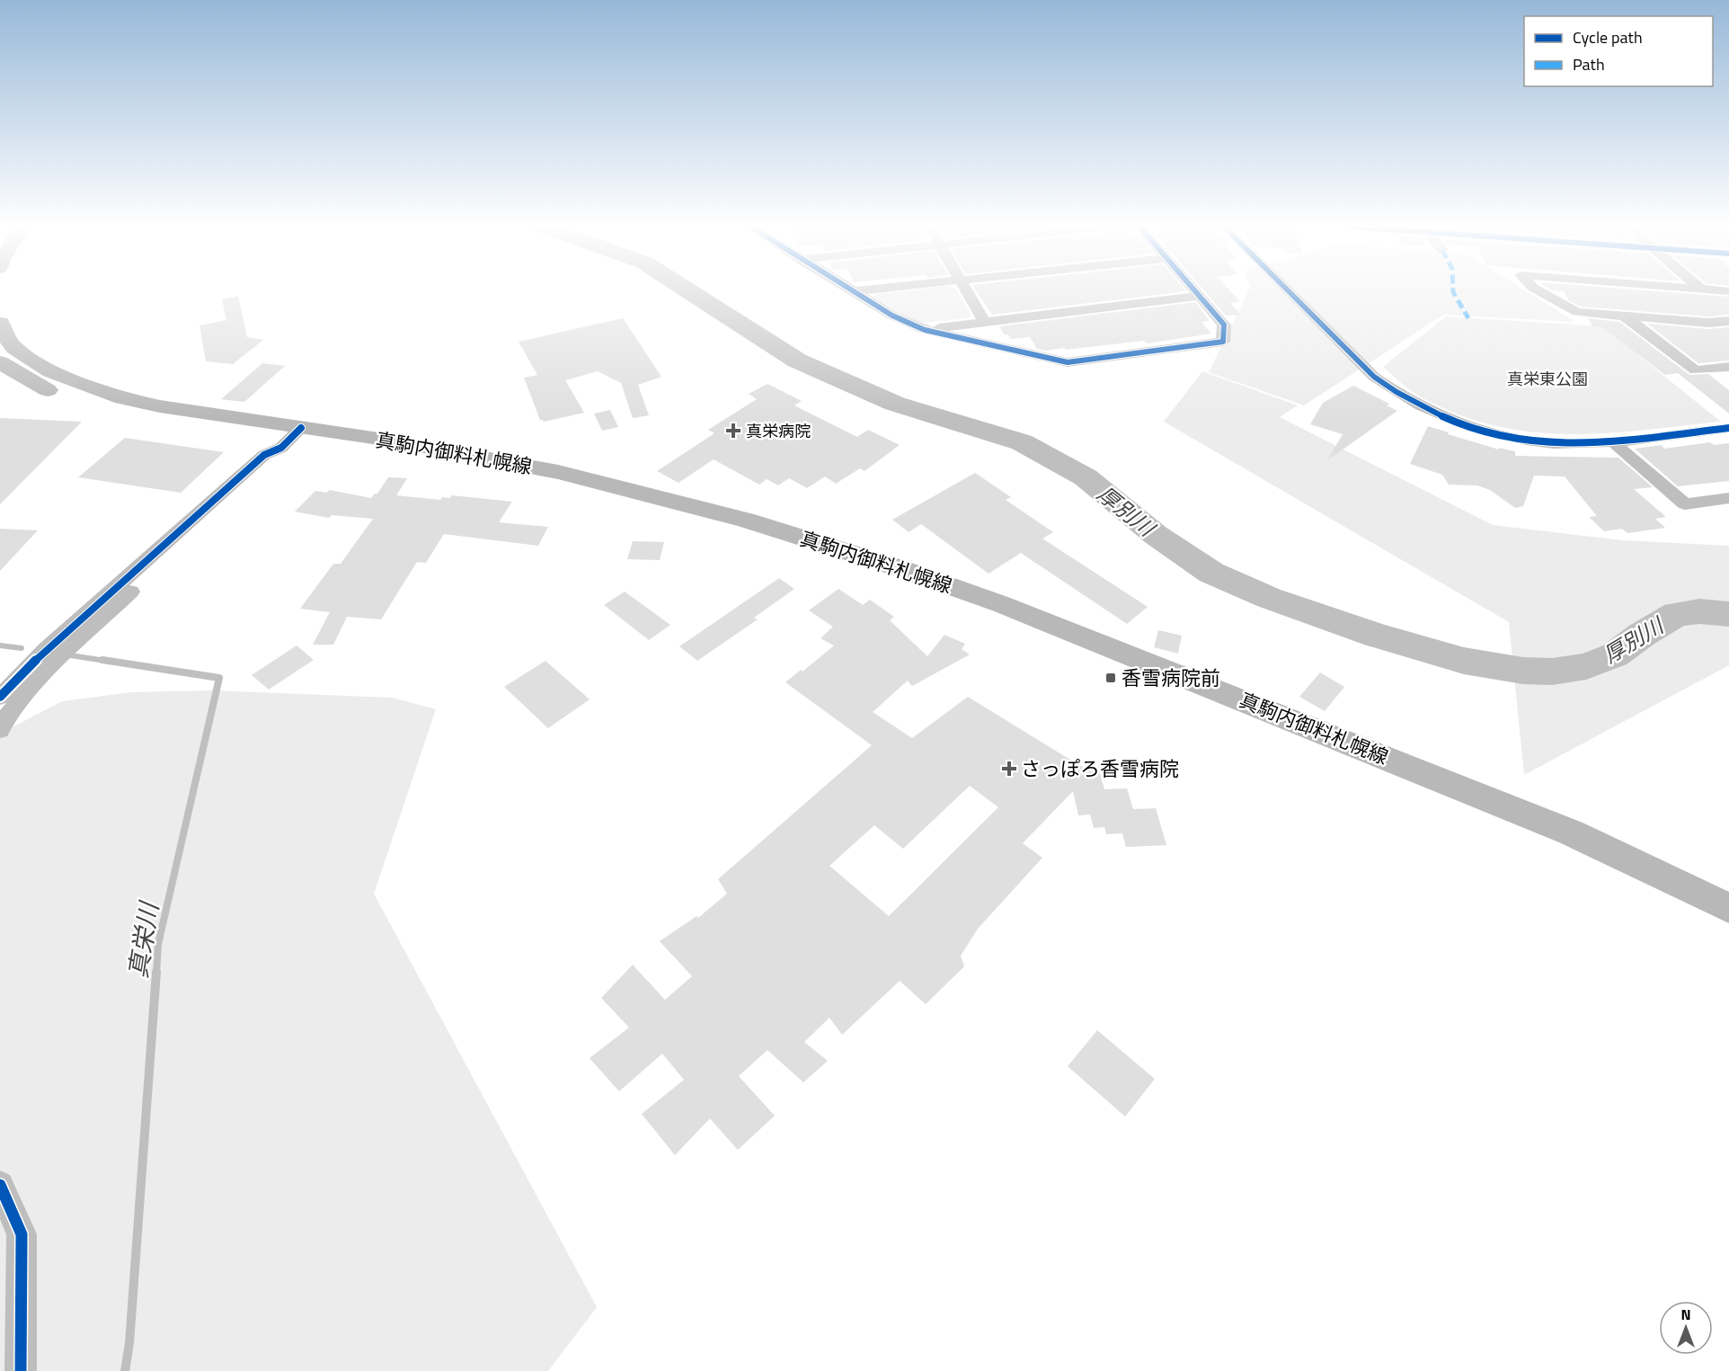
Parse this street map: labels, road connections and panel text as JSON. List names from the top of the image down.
{
  "streets": {
    "main road": ["真駒内御料札幌線"]
  },
  "water": ["厚別川", "真栄川"],
  "parks": ["真栄東公園"],
  "places": {
    "health": ["真栄病院", "さっぽろ香雪病院"],
    "transit": ["香雪病院前"]
  },
  "legend": ["Cycle path", "Path"],
  "north": "top"
}
